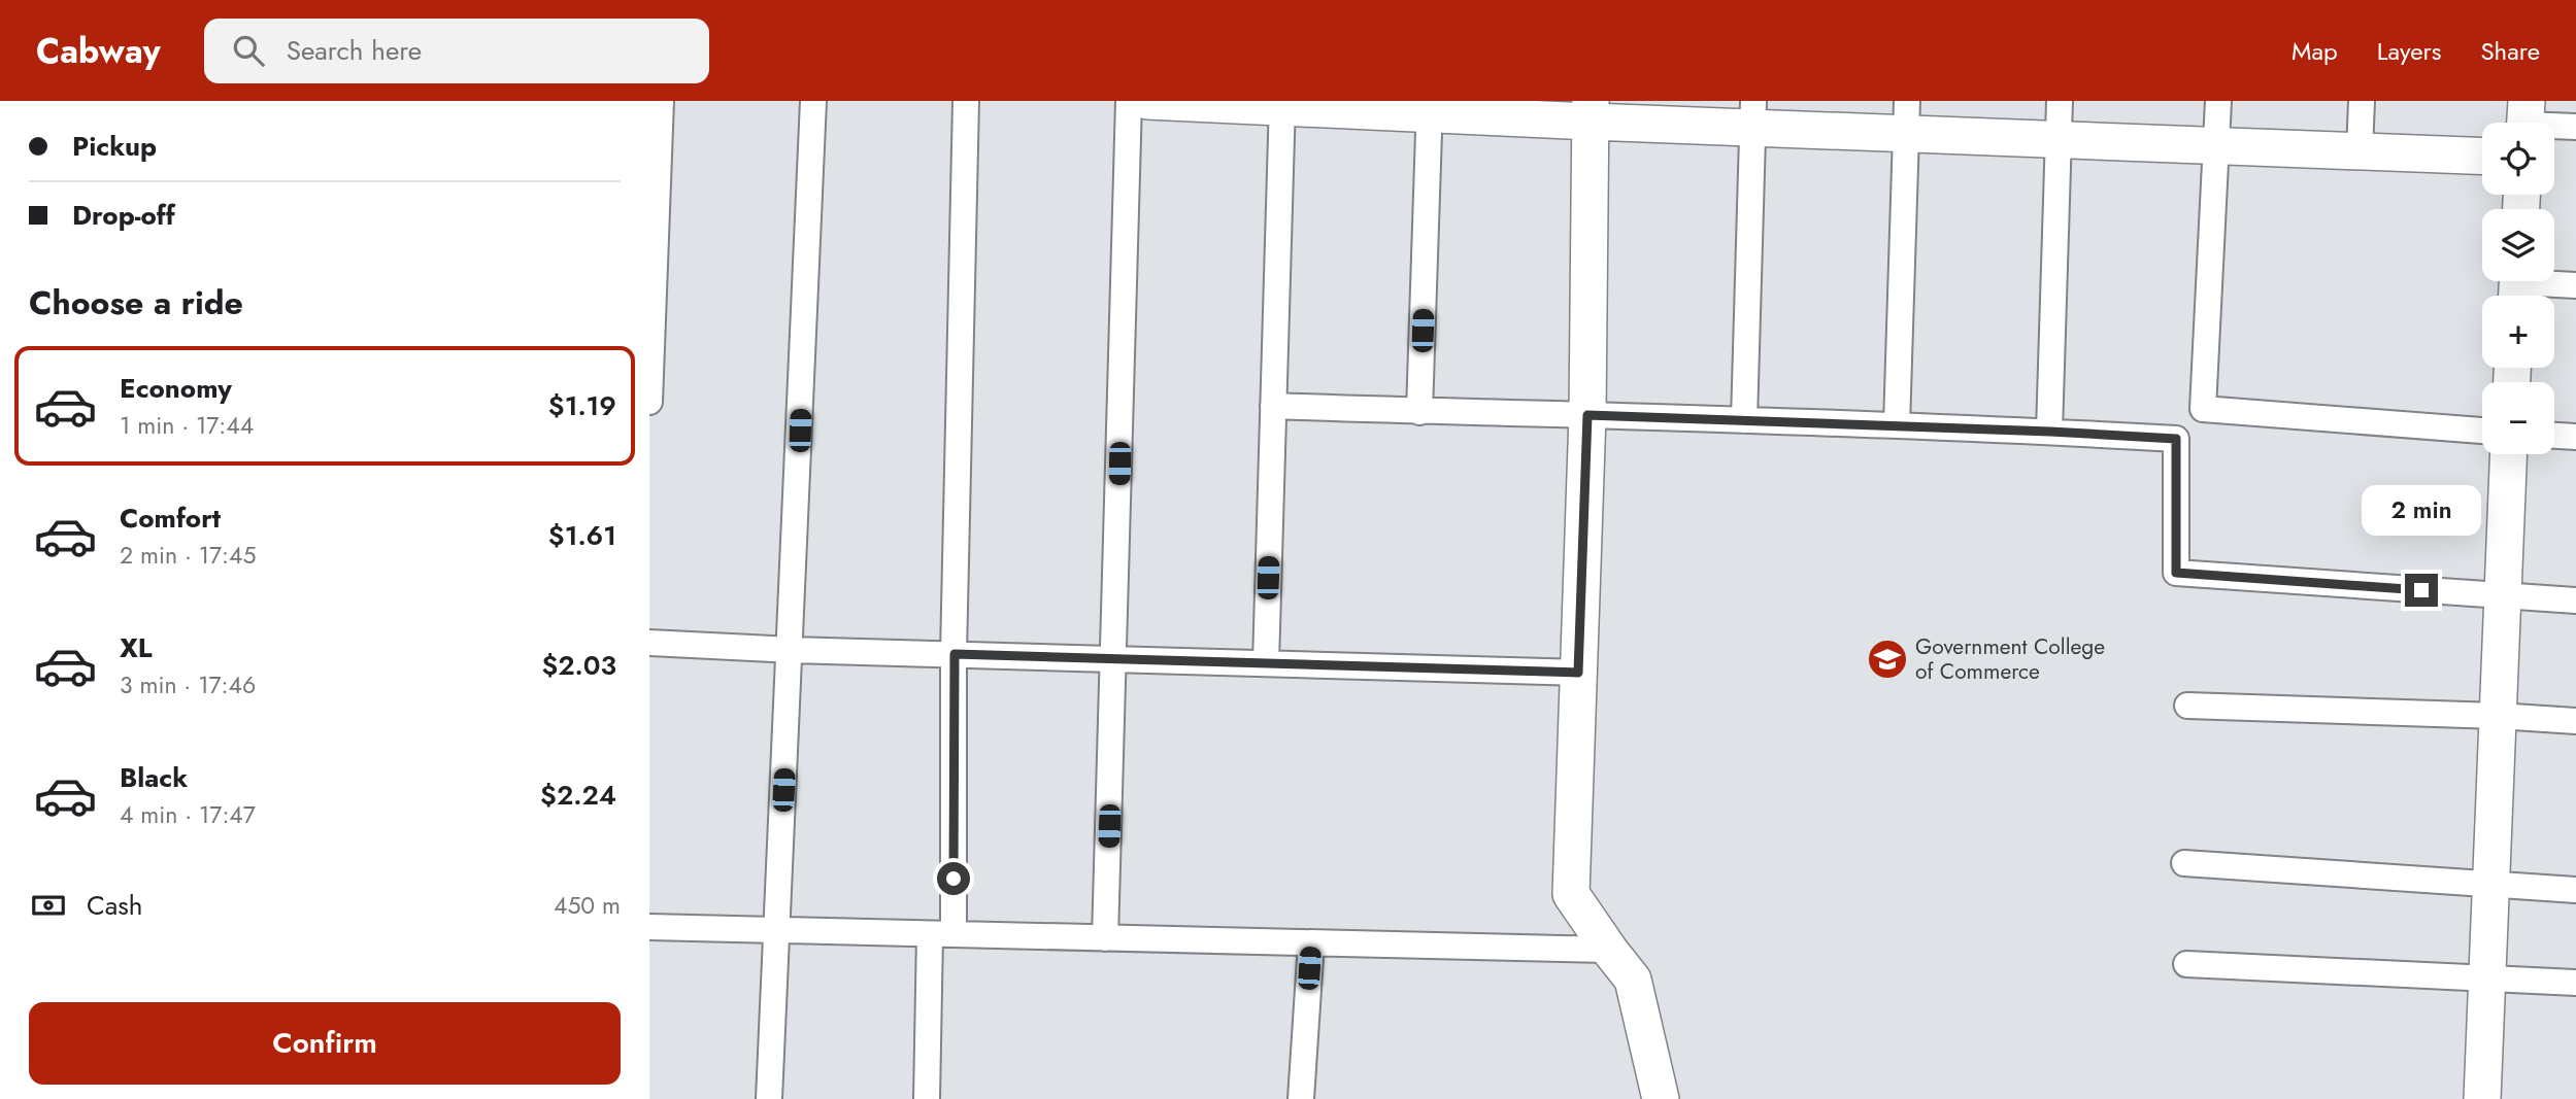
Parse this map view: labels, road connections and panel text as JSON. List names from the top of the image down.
{
  "places": {
    "school or university": ["Government College of Commerce"]
  },
  "page": {
    "header": "Cabway",
    "search": "Search here",
    "nav": ["Map", "Layers", "Share"],
    "banner": ["Pickup", "Drop-off"],
    "map_buttons": ["+", "−"],
    "heading": "Choose a ride",
    "list": [
      {
        "name": "Economy",
        "note": "1 min · 17:44",
        "value": "$1.19"
      },
      {
        "name": "Comfort",
        "note": "2 min · 17:45",
        "value": "$1.61"
      },
      {
        "name": "XL",
        "note": "3 min · 17:46",
        "value": "$2.03"
      },
      {
        "name": "Black",
        "note": "4 min · 17:47",
        "value": "$2.24"
      }
    ],
    "bubble": "2 min",
    "pay": ["Cash", "450 m"],
    "buttons": "Confirm"
  }
}
